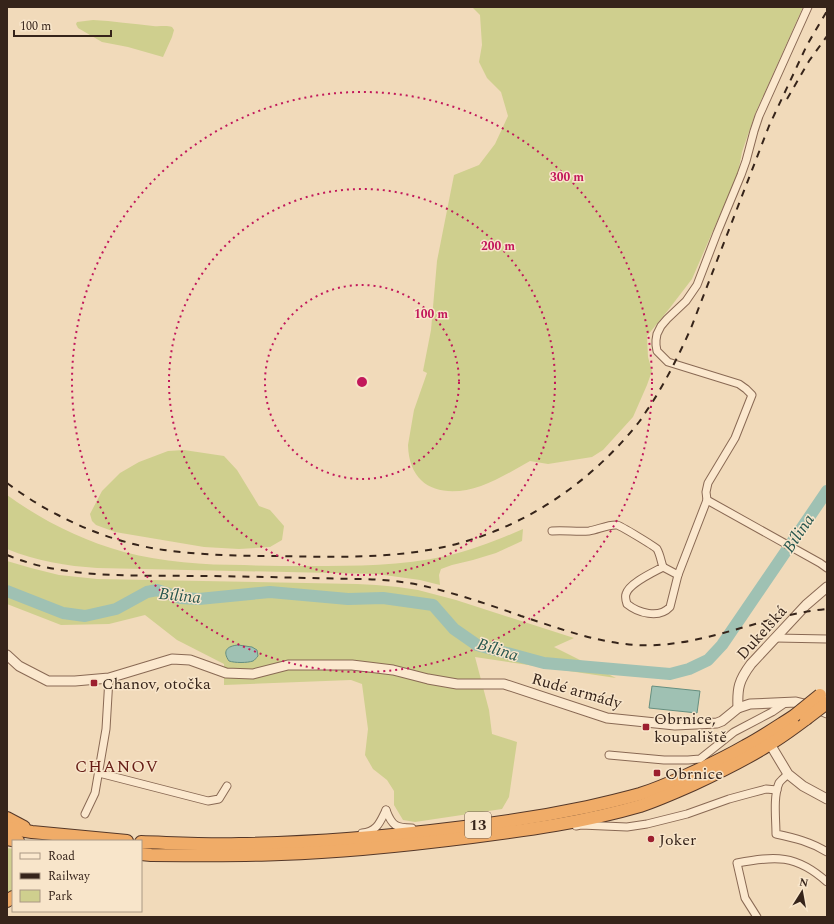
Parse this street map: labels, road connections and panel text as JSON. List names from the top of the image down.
{
  "streets": {
    "highway": ["13"],
    "street": ["Dukelská", "Rudé armády"]
  },
  "crossings": [
    ["Dukelská", "Rudé armády"]
  ],
  "districts": ["CHANOV"],
  "water": ["Bílina"],
  "places": {
    "transit": ["Chanov, otočka", "Obrnice, koupaliště", "Obrnice"],
    "other": ["Joker"]
  },
  "legend": ["Road", "Railway", "Park"],
  "scale_bar": "100 m",
  "north": "top",
  "rings": ["300 m", "200 m", "100 m"]
}
